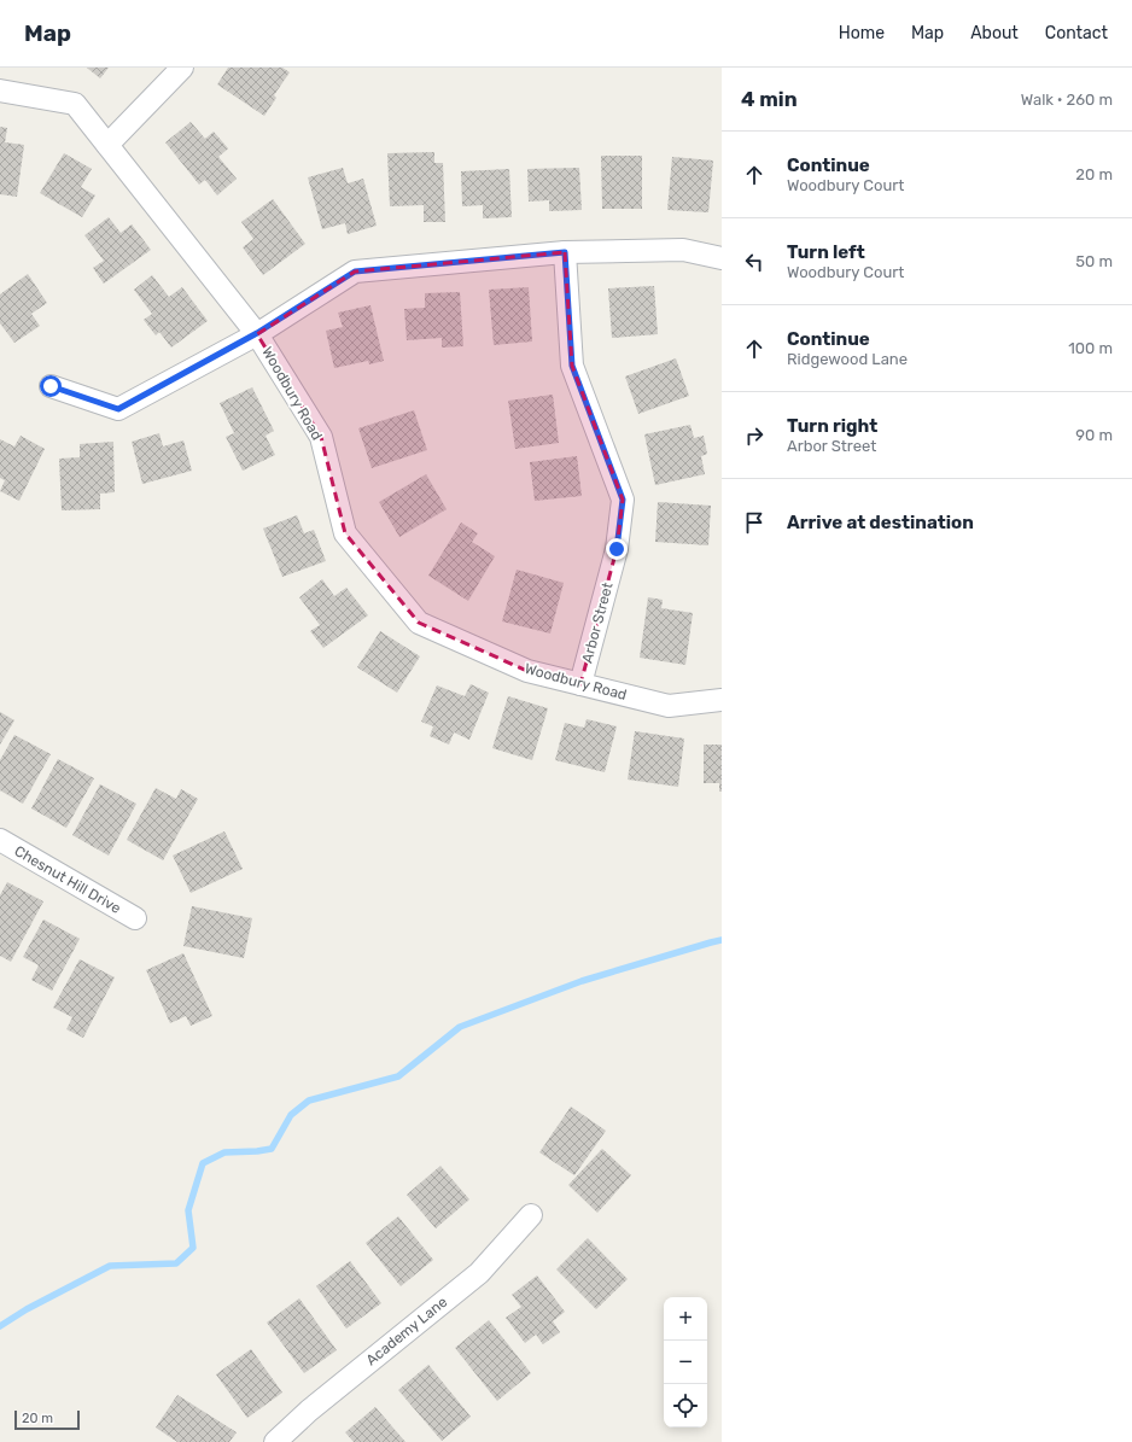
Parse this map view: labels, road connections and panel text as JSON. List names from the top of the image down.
{
  "streets": {
    "street": [
      "Woodbury Road",
      "Arbor Street",
      "Chesnut Hill Drive",
      "Academy Lane"
    ]
  },
  "crossings": [
    ["Woodbury Road", "Arbor Street"]
  ],
  "scale_bar": "20 m",
  "page": {
    "header": "Map",
    "nav": [
      "Home",
      "Map",
      "About",
      "Contact"
    ],
    "heading": ["4 min", "Walk · 260 m"],
    "list": [
      ["Continue", "Woodbury Court", "20 m"],
      ["Turn left", "Woodbury Court", "50 m"],
      ["Continue", "Ridgewood Lane", "100 m"],
      ["Turn right", "Arbor Street", "90 m"],
      "Arrive at destination"
    ],
    "map_buttons": ["+", "−"],
    "scale": "20 m"
  }
}
